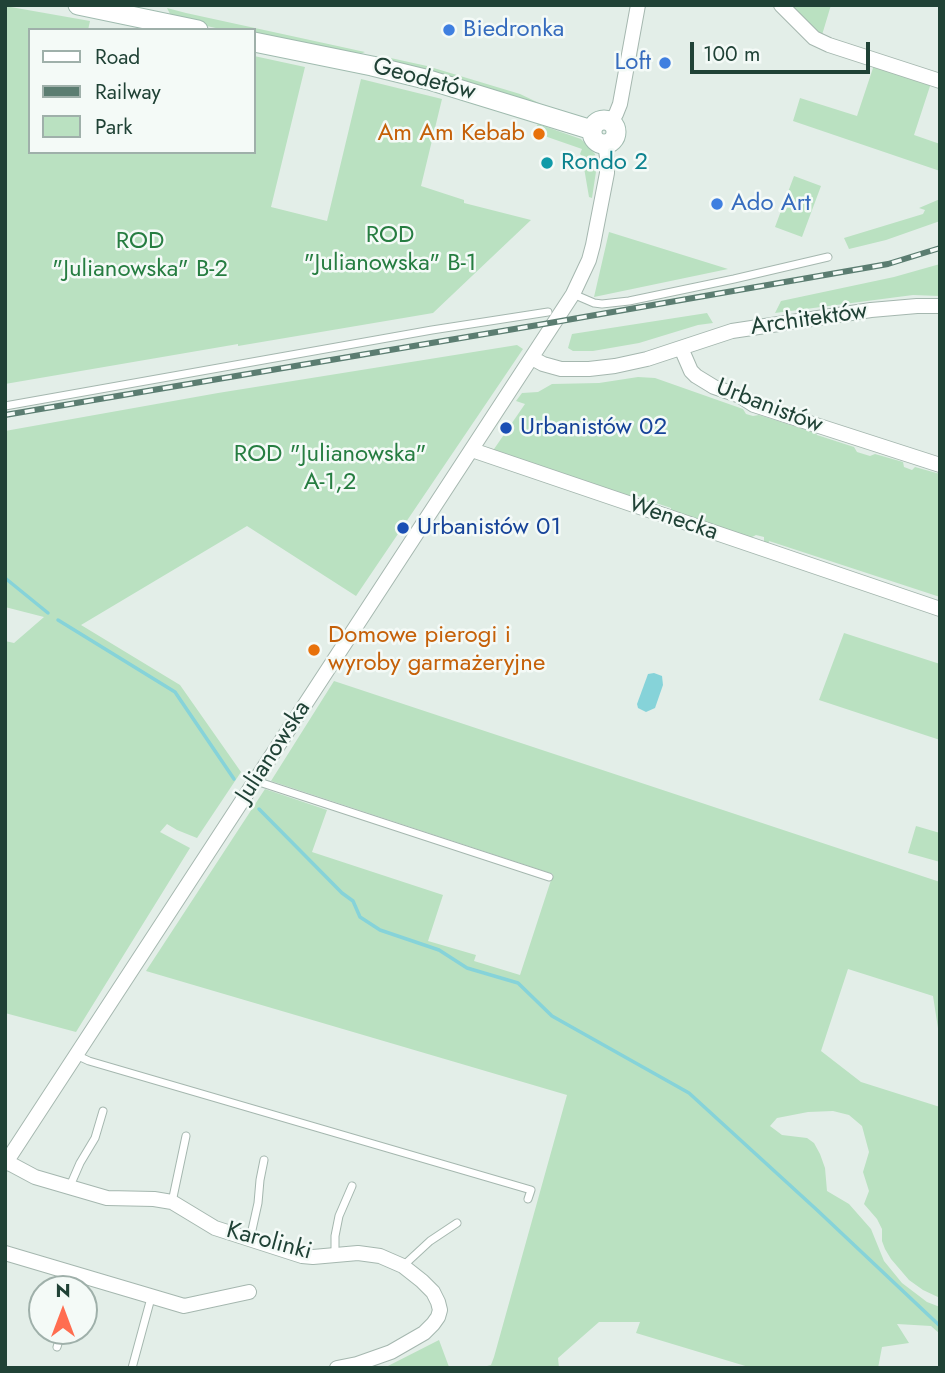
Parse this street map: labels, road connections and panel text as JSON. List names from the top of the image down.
{
  "streets": {
    "street": [
      "Geodetów",
      "Architektów",
      "Urbanistów",
      "Wenecka",
      "Julianowska",
      "Karolinki"
    ]
  },
  "crossings": [
    ["Geodetów", "Julianowska"],
    ["Architektów", "Urbanistów"],
    ["Wenecka", "Julianowska"],
    ["Julianowska", "Karolinki"]
  ],
  "parks": ["ROD \"Julianowska\" B-1", "ROD \"Julianowska\" B-2", "ROD \"Julianowska\" A-1,2"],
  "places": [
    "Biedronka",
    "Loft",
    "Am Am Kebab",
    "Rondo 2",
    "Ado Art",
    "Urbanistów 02",
    "Urbanistów 01",
    "Domowe pierogi i wyroby garmażeryjne"
  ],
  "legend": ["Road", "Railway", "Park"],
  "scale_bar": "100 m",
  "north": "top"
}
